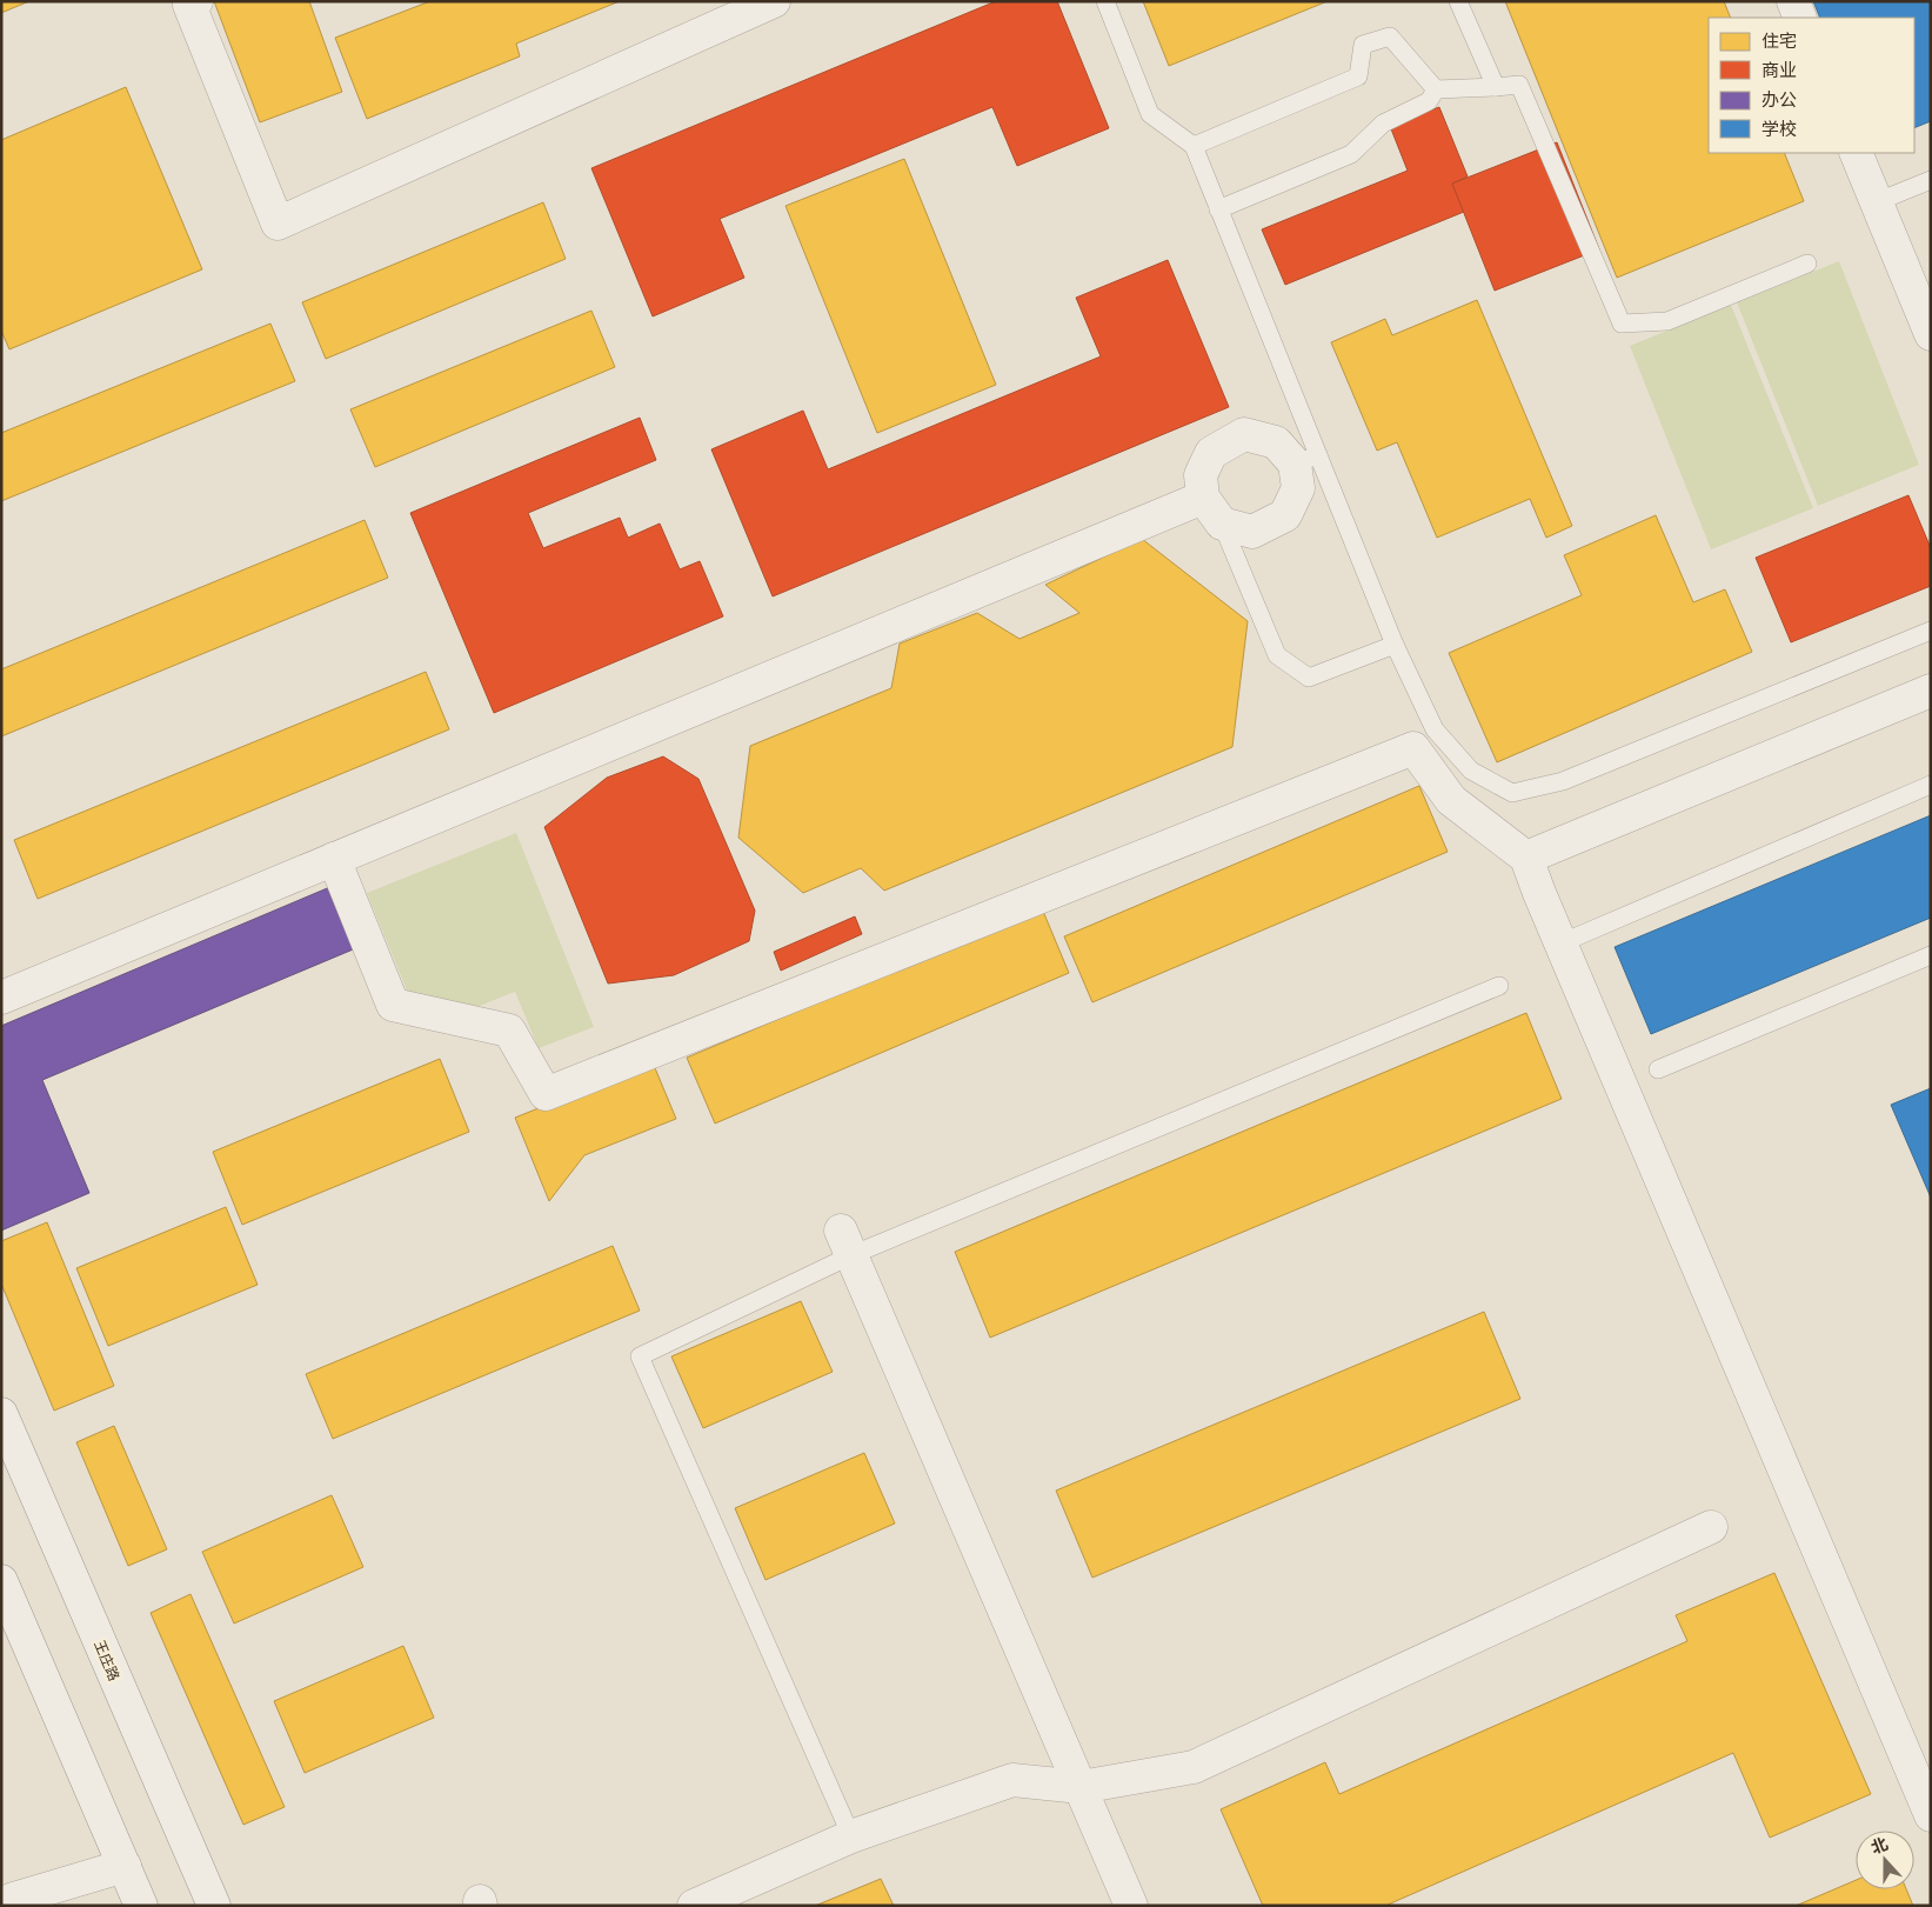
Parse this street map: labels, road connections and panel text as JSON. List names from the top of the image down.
{
  "streets": {
    "street": ["王庄路"]
  },
  "legend": [
    "住宅",
    "商业",
    "办公",
    "学校"
  ],
  "north": "top"
}
